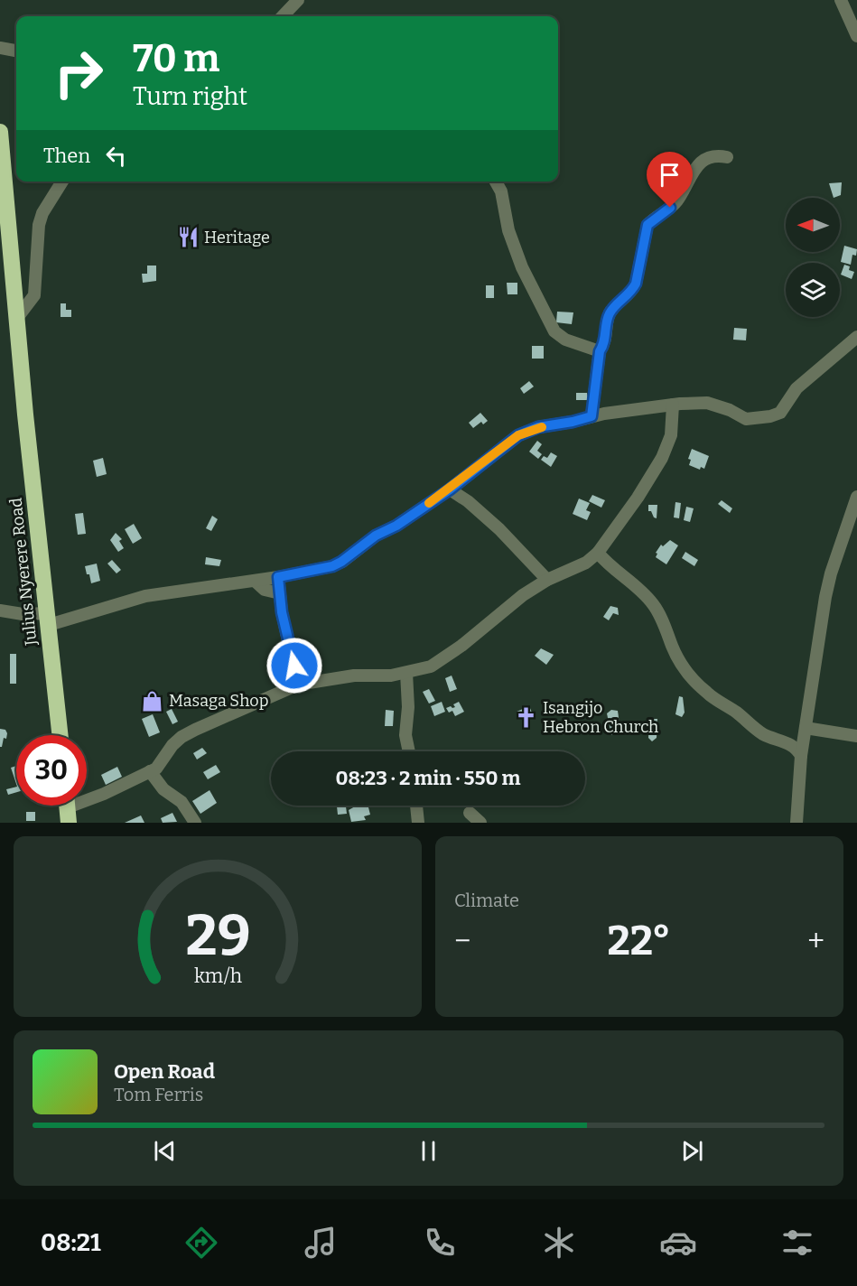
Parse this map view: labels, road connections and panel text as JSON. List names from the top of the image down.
{
  "streets": {
    "highway": ["Julius Nyerere Road"]
  },
  "places": {
    "restaurant": ["Heritage"],
    "shop": ["Masaga Shop"],
    "church": ["Isangijo Hebron Church"]
  },
  "north": "left",
  "page": {
    "turn": ["70 m", "Turn right"],
    "then": "Then",
    "limit": "30",
    "trip": "08:23 · 2 min · 550 m",
    "tile": "Climate",
    "heat": ["−", "22°", "+"],
    "song": ["Open Road", "Tom Ferris"],
    "tabs": "08:21",
    "gauge": ["29", "km/h"]
  }
}
